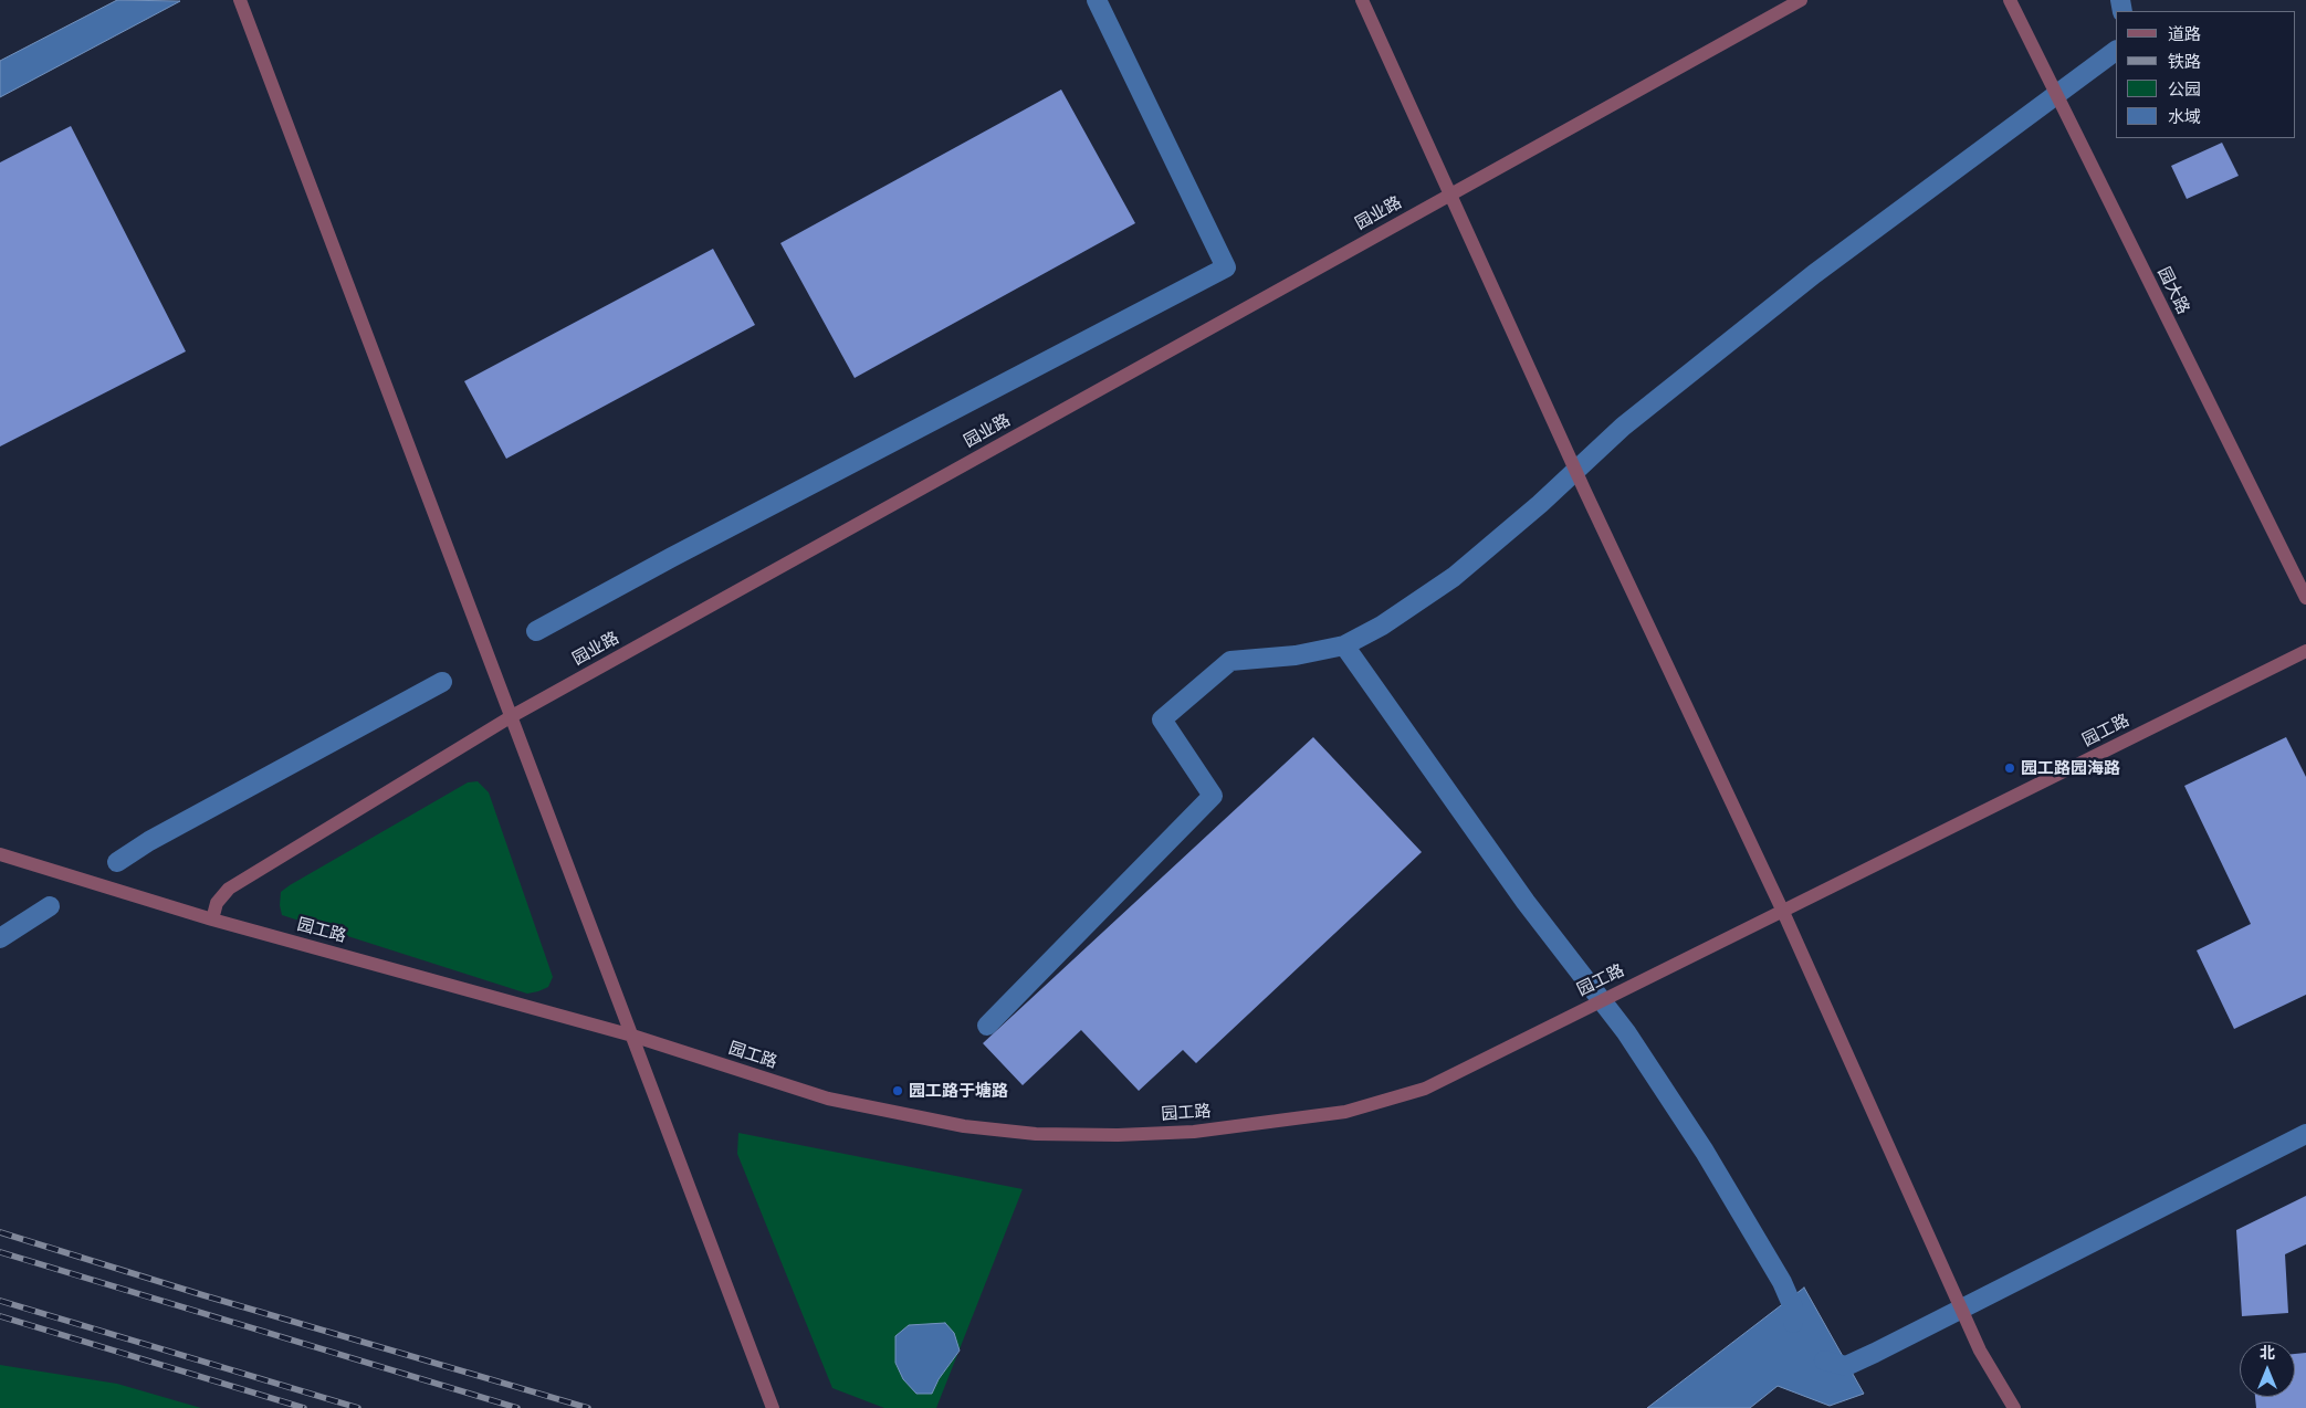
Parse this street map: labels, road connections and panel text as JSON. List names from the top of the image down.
{
  "streets": {
    "street": ["园业路", "园大路", "园工路"]
  },
  "crossings": [
    ["园业路", "园工路"]
  ],
  "places": ["园工路园海路", "园工路于塘路"],
  "legend": [
    "道路",
    "铁路",
    "公园",
    "水域"
  ],
  "north": "top"
}
